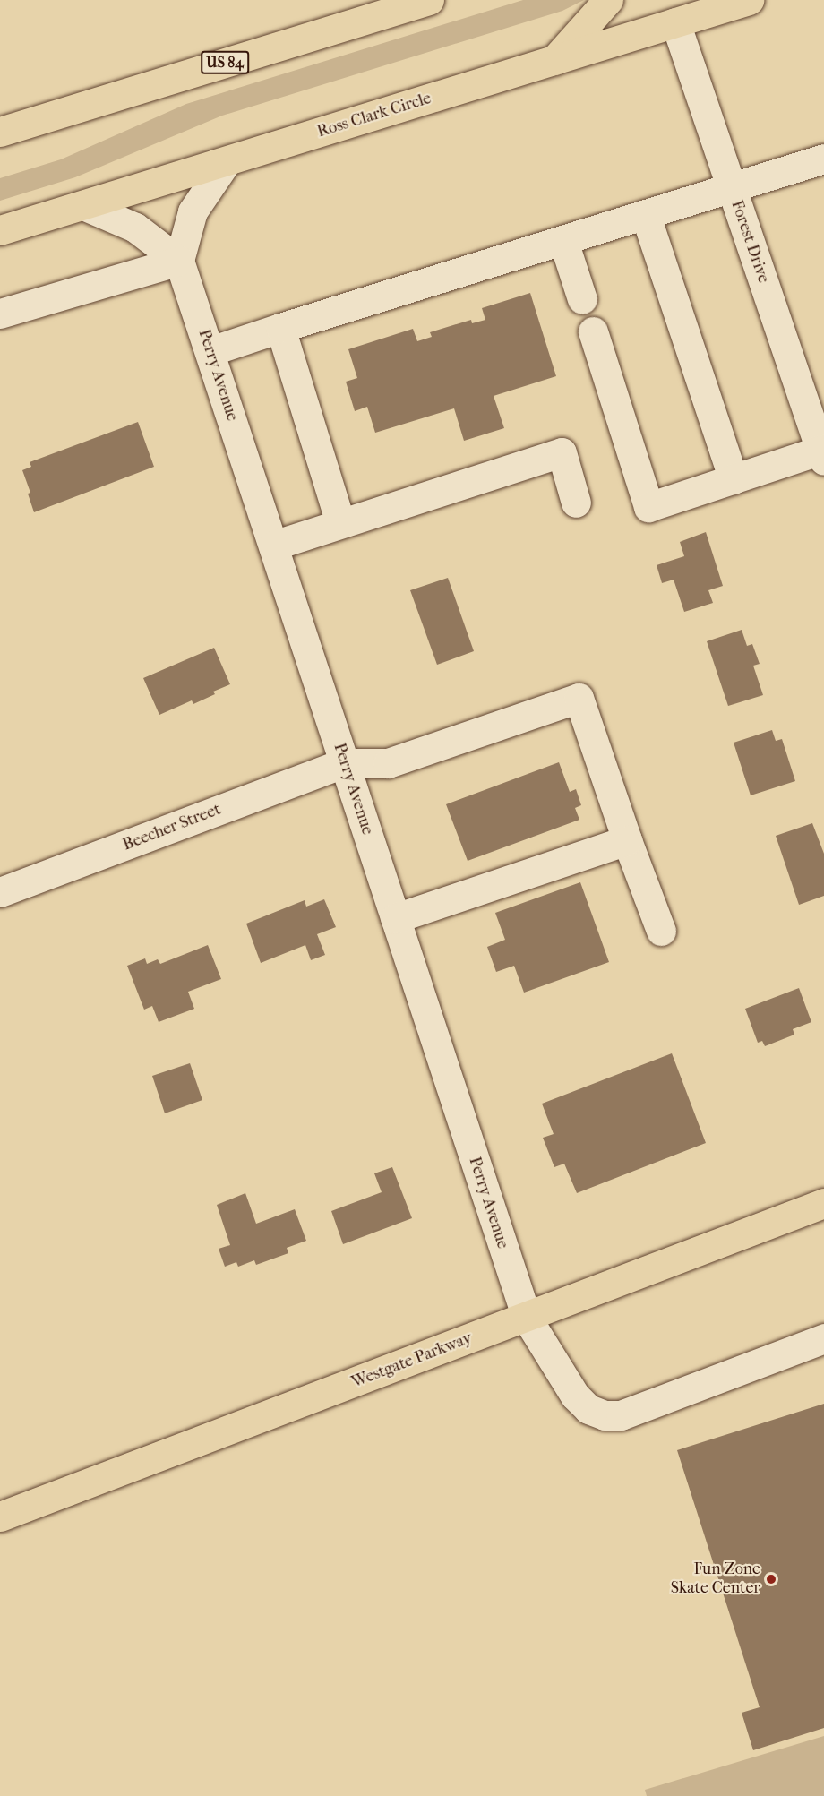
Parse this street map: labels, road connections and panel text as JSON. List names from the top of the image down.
{
  "streets": {
    "main road": ["US 84", "Ross Clark Circle", "Westgate Parkway"],
    "street": ["Forest Drive", "Perry Avenue", "Beecher Street"]
  },
  "crossings": [
    ["Ross Clark Circle", "Forest Drive"],
    ["Perry Avenue", "Beecher Street"],
    ["Perry Avenue", "Westgate Parkway"]
  ],
  "places": ["Fun Zone Skate Center"]
}
